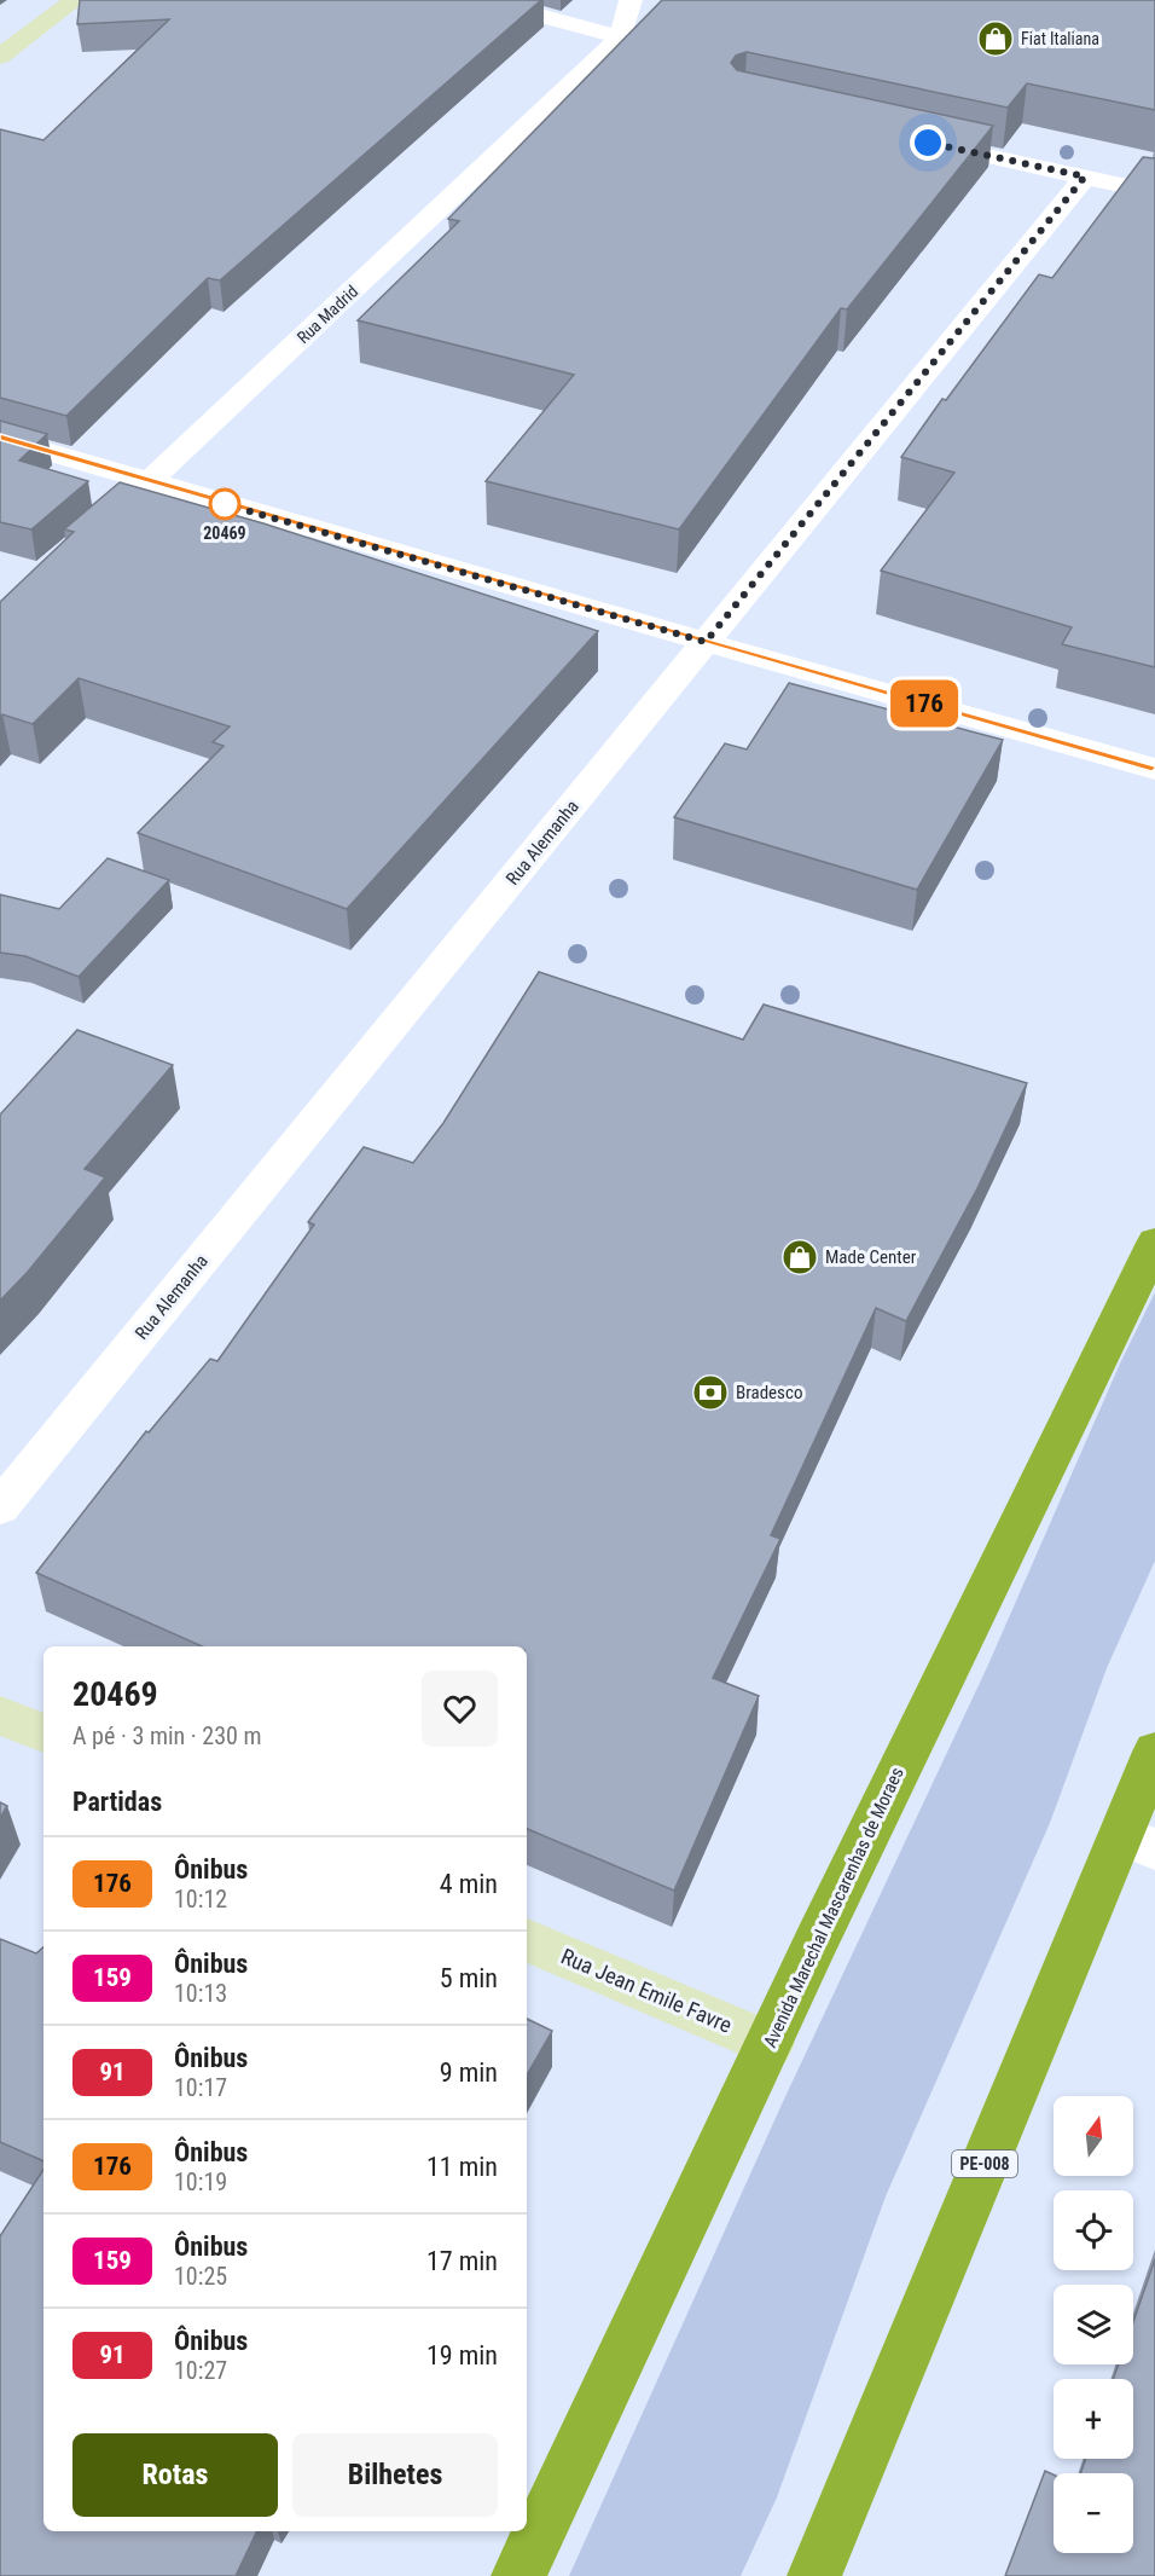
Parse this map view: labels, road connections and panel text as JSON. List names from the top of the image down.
{
  "streets": {
    "highway": ["Avenida Marechal Mascarenhas de Moraes", "PE-008"],
    "street": ["Rua Madrid", "Rua Alemanha", "Rua Jean Emile Favre"]
  },
  "crossings": [
    ["Avenida Marechal Mascarenhas de Moraes", "Rua Jean Emile Favre"]
  ],
  "places": {
    "shop": ["Fiat Italiana", "Made Center"],
    "other": ["20469"],
    "bank": ["Bradesco"]
  },
  "lines": ["bus line 176"],
  "north": "top",
  "page": {
    "on_map": "176",
    "heading": [
      ["20469", "A pé · 3 min · 230 m"],
      "Partidas"
    ],
    "list": [
      {
        "mark": "176",
        "name": "Ônibus",
        "note": "10:12",
        "value": "4 min"
      },
      {
        "mark": "159",
        "name": "Ônibus",
        "note": "10:13",
        "value": "5 min"
      },
      {
        "mark": "91",
        "name": "Ônibus",
        "note": "10:17",
        "value": "9 min"
      },
      {
        "mark": "176",
        "name": "Ônibus",
        "note": "10:19",
        "value": "11 min"
      },
      {
        "mark": "159",
        "name": "Ônibus",
        "note": "10:25",
        "value": "17 min"
      },
      {
        "mark": "91",
        "name": "Ônibus",
        "note": "10:27",
        "value": "19 min"
      }
    ],
    "map_buttons": ["+", "−"],
    "buttons": ["Rotas", "Bilhetes"]
  }
}
